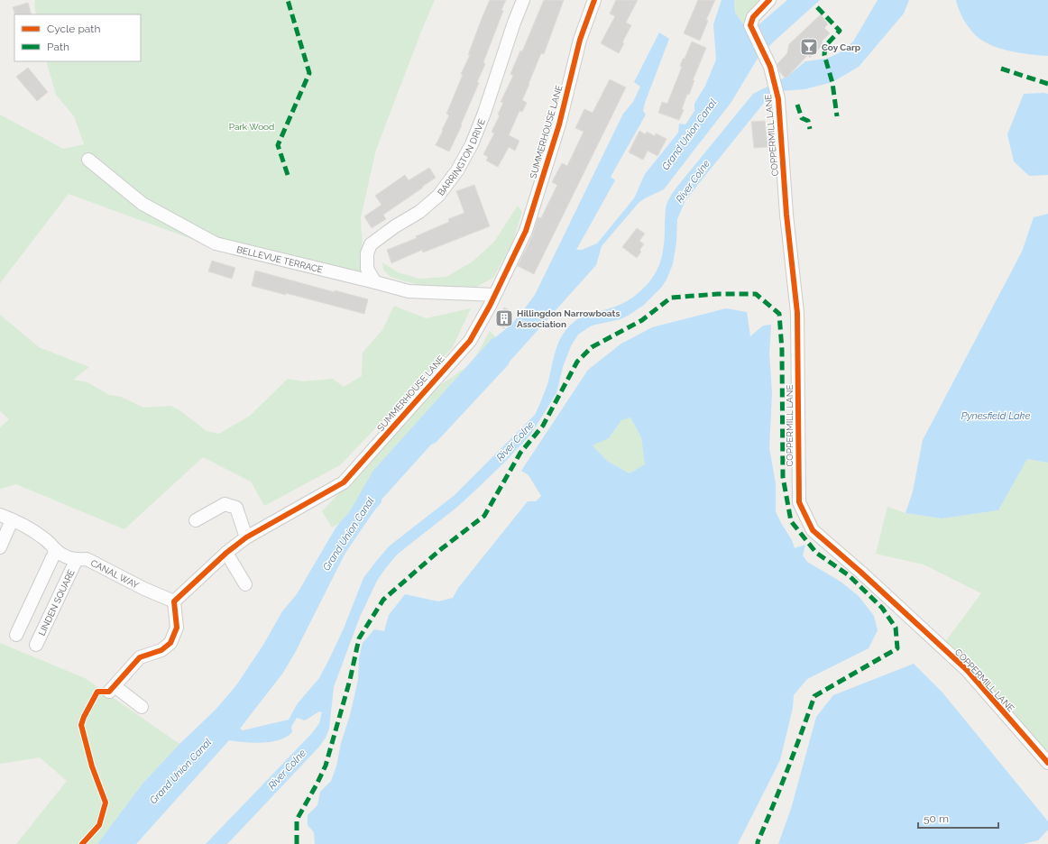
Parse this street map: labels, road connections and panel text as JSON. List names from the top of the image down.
{
  "streets": {
    "street": [
      "SUMMERHOUSE LANE",
      "COPPERMILL LANE",
      "BARRINGTON DRIVE",
      "BELLEVUE TERRACE",
      "CANAL WAY",
      "LINDEN SQUARE"
    ]
  },
  "crossings": [
    ["SUMMERHOUSE LANE", "BELLEVUE TERRACE"],
    ["SUMMERHOUSE LANE", "CANAL WAY"],
    ["BARRINGTON DRIVE", "BELLEVUE TERRACE"],
    ["CANAL WAY", "LINDEN SQUARE"]
  ],
  "water": ["Grand Union Canal", "River Colne", "Pynesfield Lake"],
  "parks": ["Park Wood"],
  "places": {
    "bar": ["Coy Carp"],
    "building": ["Hillingdon Narrowboats Association"]
  },
  "legend": ["Cycle path", "Path"],
  "scale_bar": "50 m"
}
